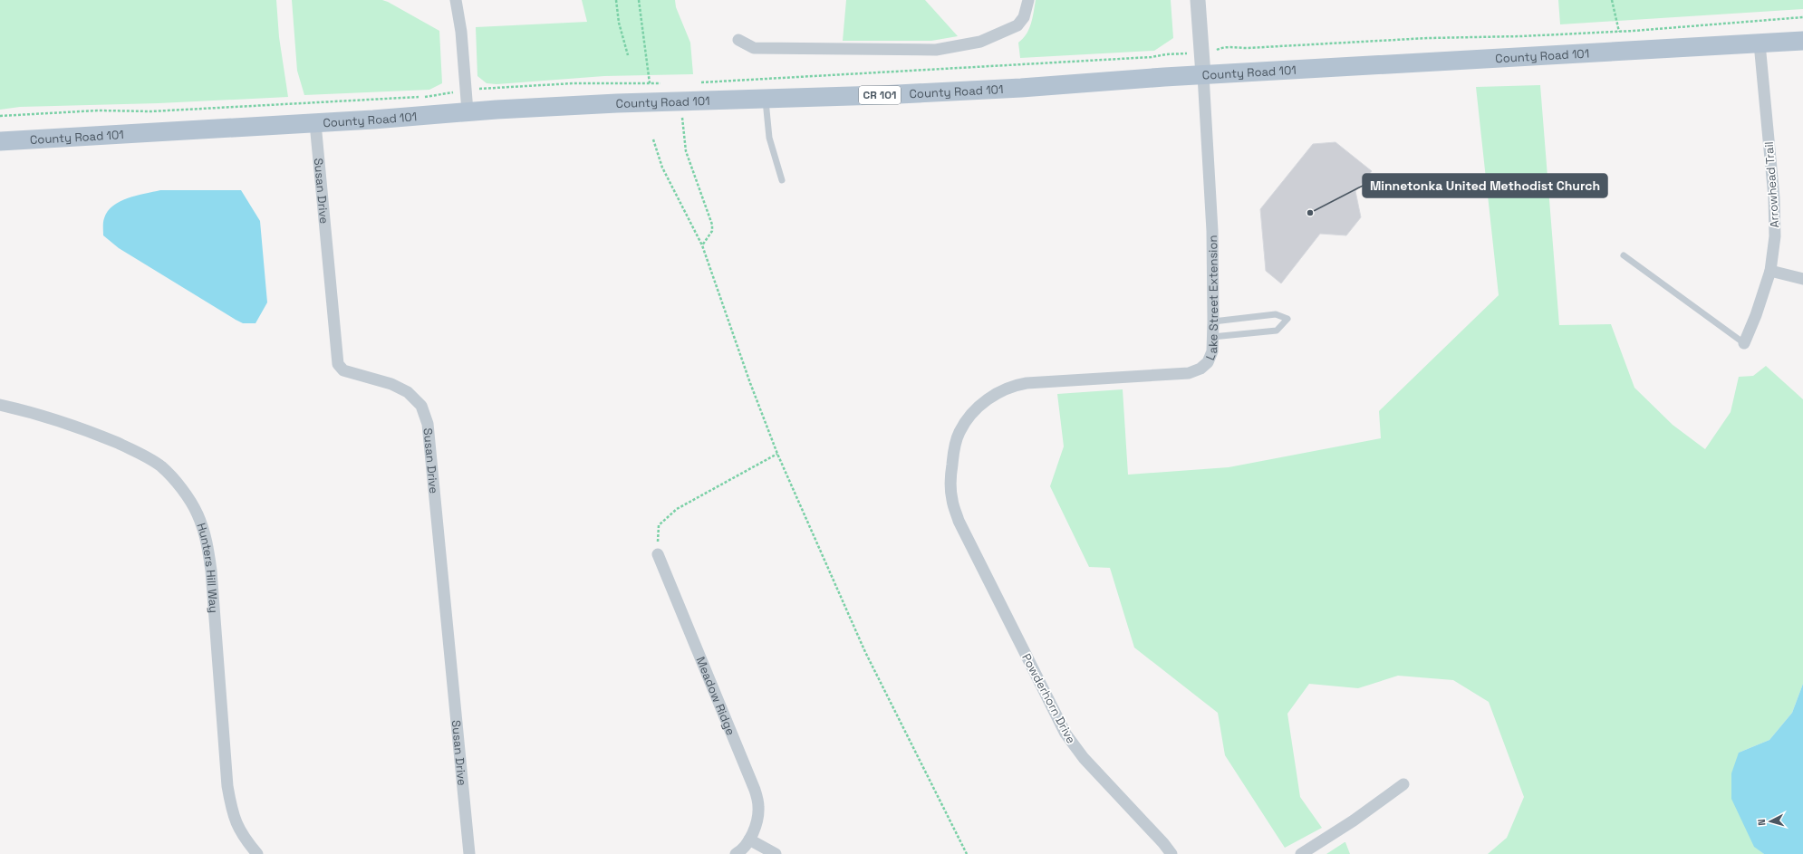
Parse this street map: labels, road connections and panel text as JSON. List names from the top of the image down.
{
  "streets": {
    "main road": ["County Road 101", "CR 101"],
    "street": [
      "Arrowhead Trail",
      "Susan Drive",
      "Lake Street Extension",
      "Hunters Hill Way",
      "Meadow Ridge",
      "Powderhorn Drive"
    ]
  },
  "crossings": [
    ["County Road 101", "Arrowhead Trail"],
    ["County Road 101", "Susan Drive"],
    ["County Road 101", "Lake Street Extension"],
    ["Lake Street Extension", "Powderhorn Drive"]
  ],
  "places": ["Minnetonka United Methodist Church"],
  "north": "left"
}
